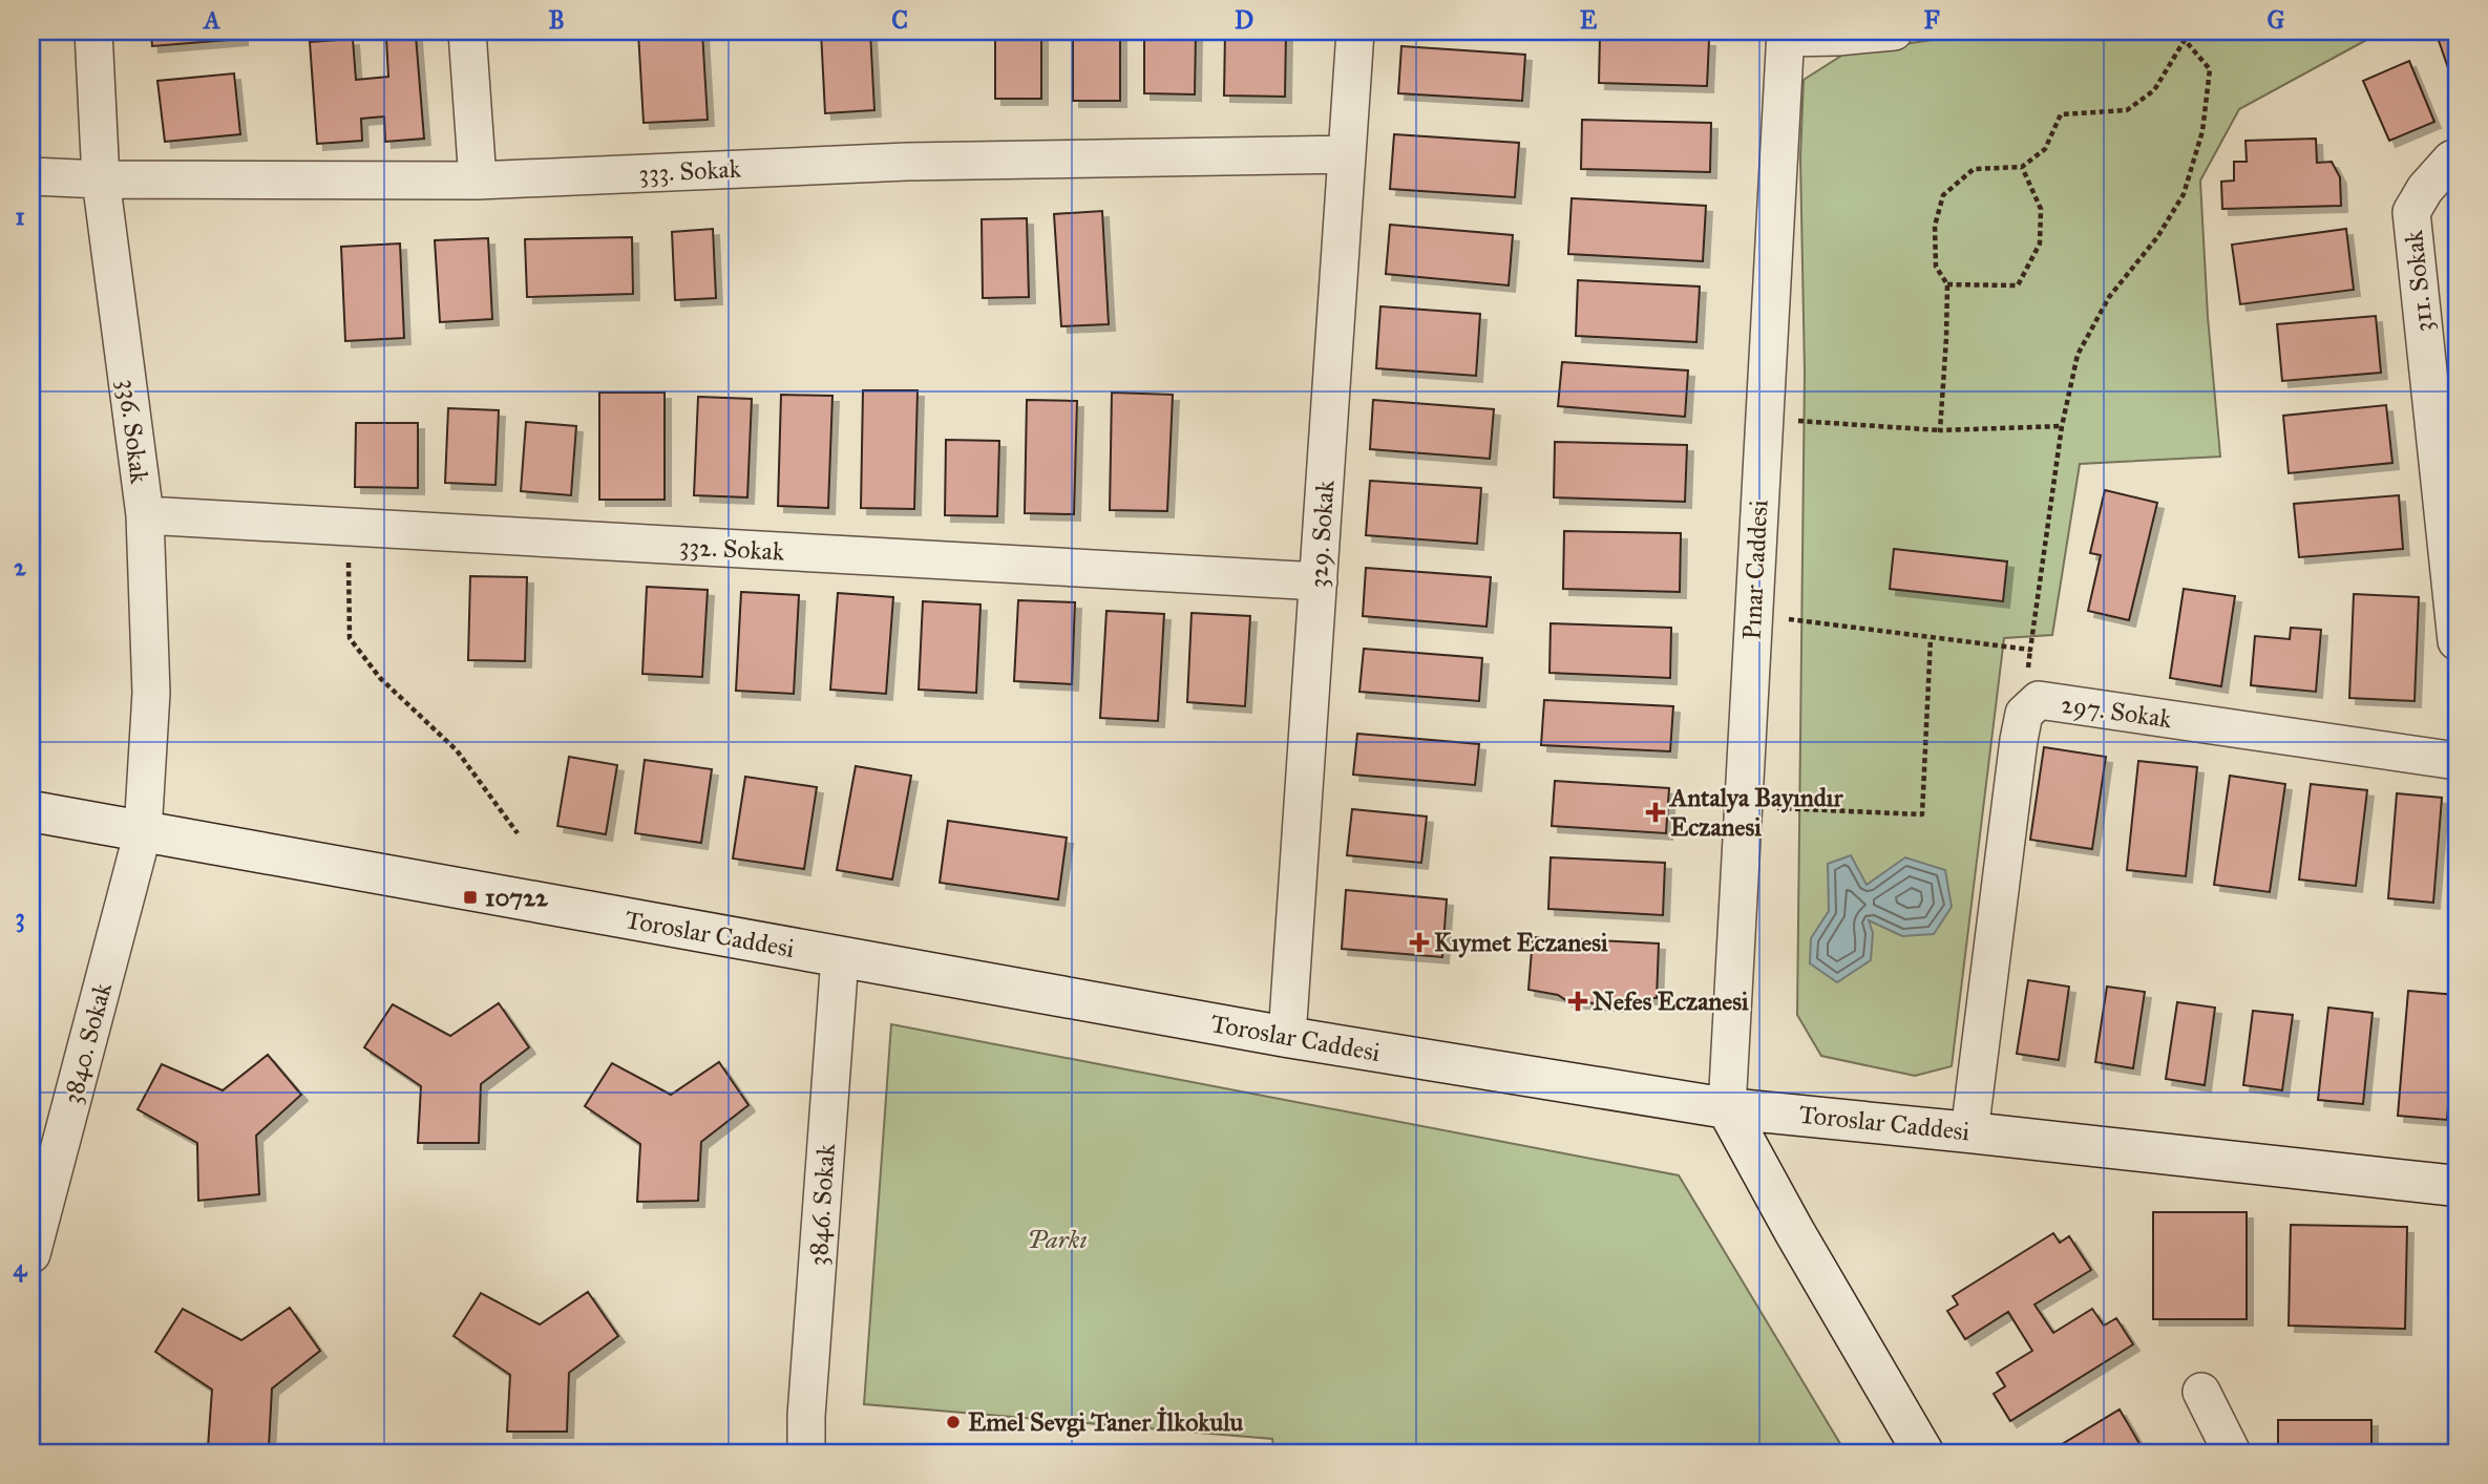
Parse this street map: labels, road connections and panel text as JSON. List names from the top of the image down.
{
  "streets": {
    "main road": ["Toroslar Caddesi"],
    "street": [
      "333. Sokak",
      "311. Sokak",
      "336. Sokak",
      "329. Sokak",
      "332. Sokak",
      "Pınar Caddesi",
      "297. Sokak",
      "3840. Sokak",
      "3846. Sokak"
    ]
  },
  "crossings": [
    ["333. Sokak", "336. Sokak"],
    ["333. Sokak", "329. Sokak"],
    ["336. Sokak", "332. Sokak"],
    ["336. Sokak", "Toroslar Caddesi"],
    ["336. Sokak", "3840. Sokak"],
    ["329. Sokak", "332. Sokak"],
    ["329. Sokak", "Toroslar Caddesi"],
    ["Pınar Caddesi", "Toroslar Caddesi"],
    ["297. Sokak", "Toroslar Caddesi"],
    ["Toroslar Caddesi", "3840. Sokak"],
    ["Toroslar Caddesi", "3846. Sokak"]
  ],
  "parks": ["Parkı"],
  "places": {
    "health": ["Antalya Bayındır Eczanesi", "Kıymet Eczanesi", "Nefes Eczanesi"],
    "transit": ["10722"],
    "other": ["Emel Sevgi Taner İlkokulu"]
  },
  "grid": {
    "columns": [
      "A",
      "B",
      "C",
      "D",
      "E",
      "F",
      "G"
    ],
    "rows": [
      "1",
      "2",
      "3",
      "4"
    ]
  }
}
